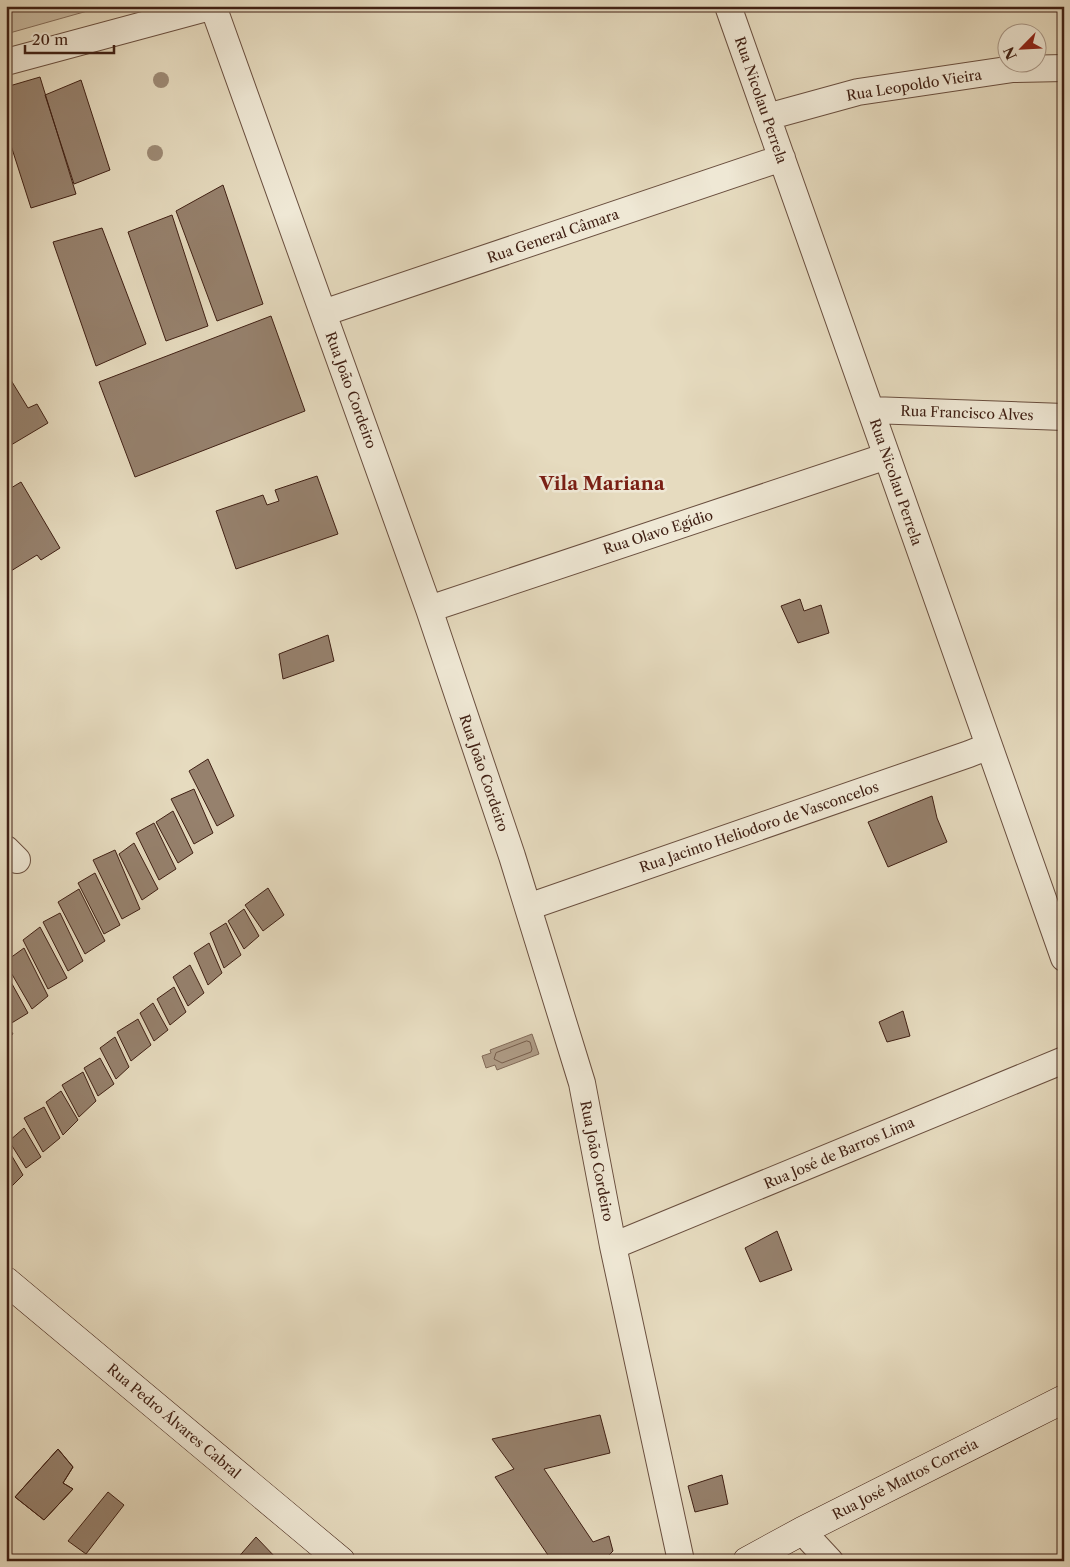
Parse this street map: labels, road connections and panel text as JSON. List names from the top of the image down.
{
  "streets": {
    "main road": ["Rua Pedro Álvares Cabral", "Rua José Mattos Correia"],
    "street": [
      "Rua Leopoldo Vieira",
      "Rua Nicolau Perrela",
      "Rua General Câmara",
      "Rua João Cordeiro",
      "Rua Francisco Alves",
      "Rua Olavo Egídio",
      "Rua Jacinto Heliodoro de Vasconcelos",
      "Rua José de Barros Lima"
    ]
  },
  "crossings": [
    ["Rua Leopoldo Vieira", "Rua Nicolau Perrela"],
    ["Rua Nicolau Perrela", "Rua General Câmara"],
    ["Rua Nicolau Perrela", "Rua Francisco Alves"],
    ["Rua Nicolau Perrela", "Rua Olavo Egídio"],
    ["Rua Nicolau Perrela", "Rua Jacinto Heliodoro de Vasconcelos"],
    ["Rua General Câmara", "Rua João Cordeiro"],
    ["Rua João Cordeiro", "Rua Olavo Egídio"],
    ["Rua João Cordeiro", "Rua Jacinto Heliodoro de Vasconcelos"],
    ["Rua João Cordeiro", "Rua José de Barros Lima"]
  ],
  "districts": ["Vila Mariana"],
  "scale_bar": "20 m",
  "north": "bottom left"
}
